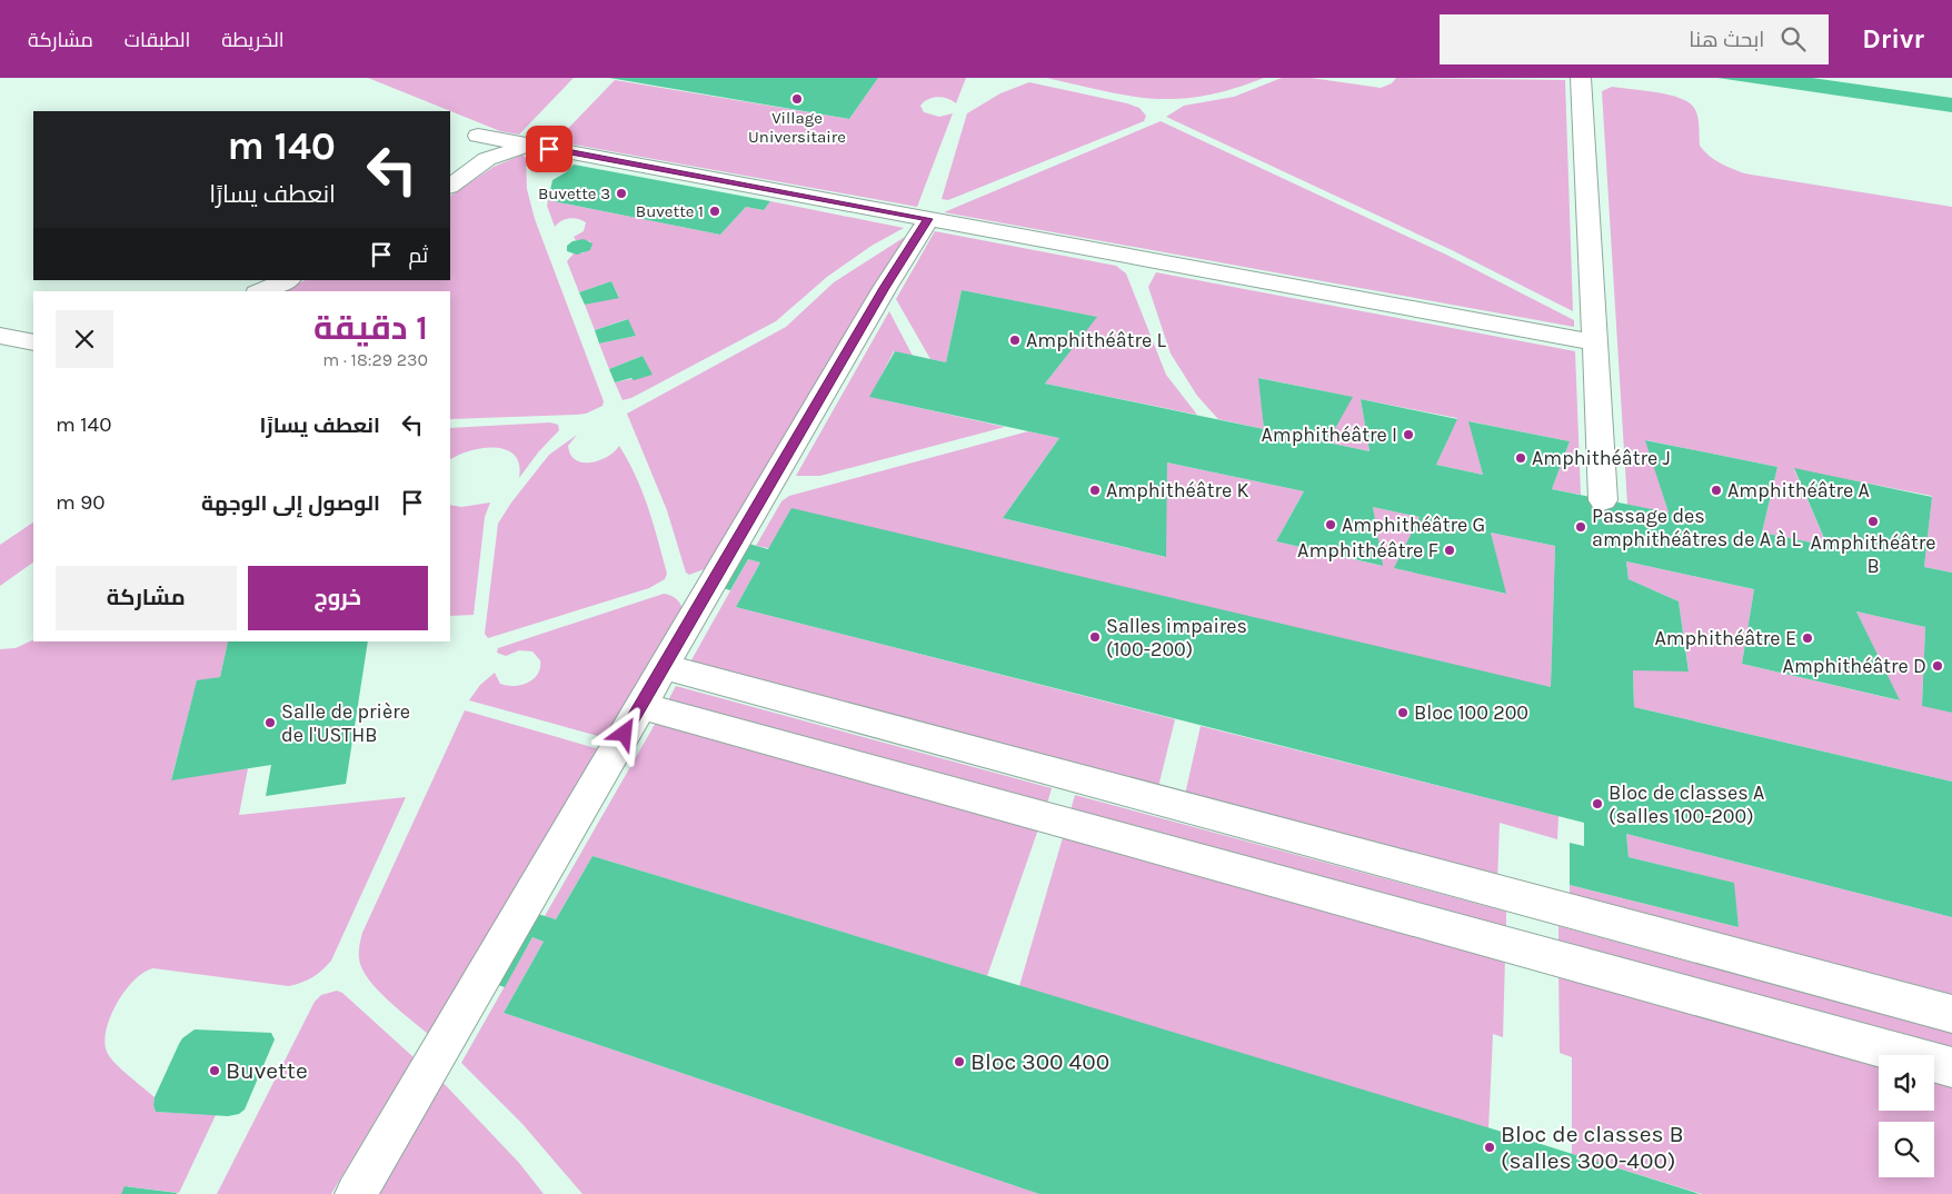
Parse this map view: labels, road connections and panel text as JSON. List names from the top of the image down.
{
  "places": [
    "Village Universitaire",
    "Buvette 3",
    "Buvette 1",
    "Amphithéâtre L",
    "Amphithéâtre I",
    "Amphithéâtre J",
    "Amphithéâtre K",
    "Amphithéâtre A",
    "Amphithéâtre B",
    "Amphithéâtre G",
    "Passage des amphithéâtres de A à L",
    "Amphithéâtre F",
    "Salles impaires (100-200)",
    "Amphithéâtre E",
    "Amphithéâtre D",
    "Bloc 100 200",
    "Salle de prière de l'USTHB",
    "Bloc de classes A (salles 100-200)",
    "Bloc 300 400",
    "Buvette",
    "Bloc de classes B (salles 300-400)"
  ],
  "page": {
    "header": "Drivr",
    "search": "ابحث هنا",
    "nav": ["الخريطة", "الطبقات", "مشاركة"],
    "turn": ["140 m", "انعطف يسارًا"],
    "then": "ثم",
    "heading": ["1 دقيقة", "230 m · 18:29"],
    "list": [
      {
        "name": "انعطف يسارًا",
        "value": "140 m"
      },
      {
        "name": "الوصول إلى الوجهة",
        "value": "90 m"
      }
    ],
    "buttons": ["خروج", "مشاركة"]
  }
}
